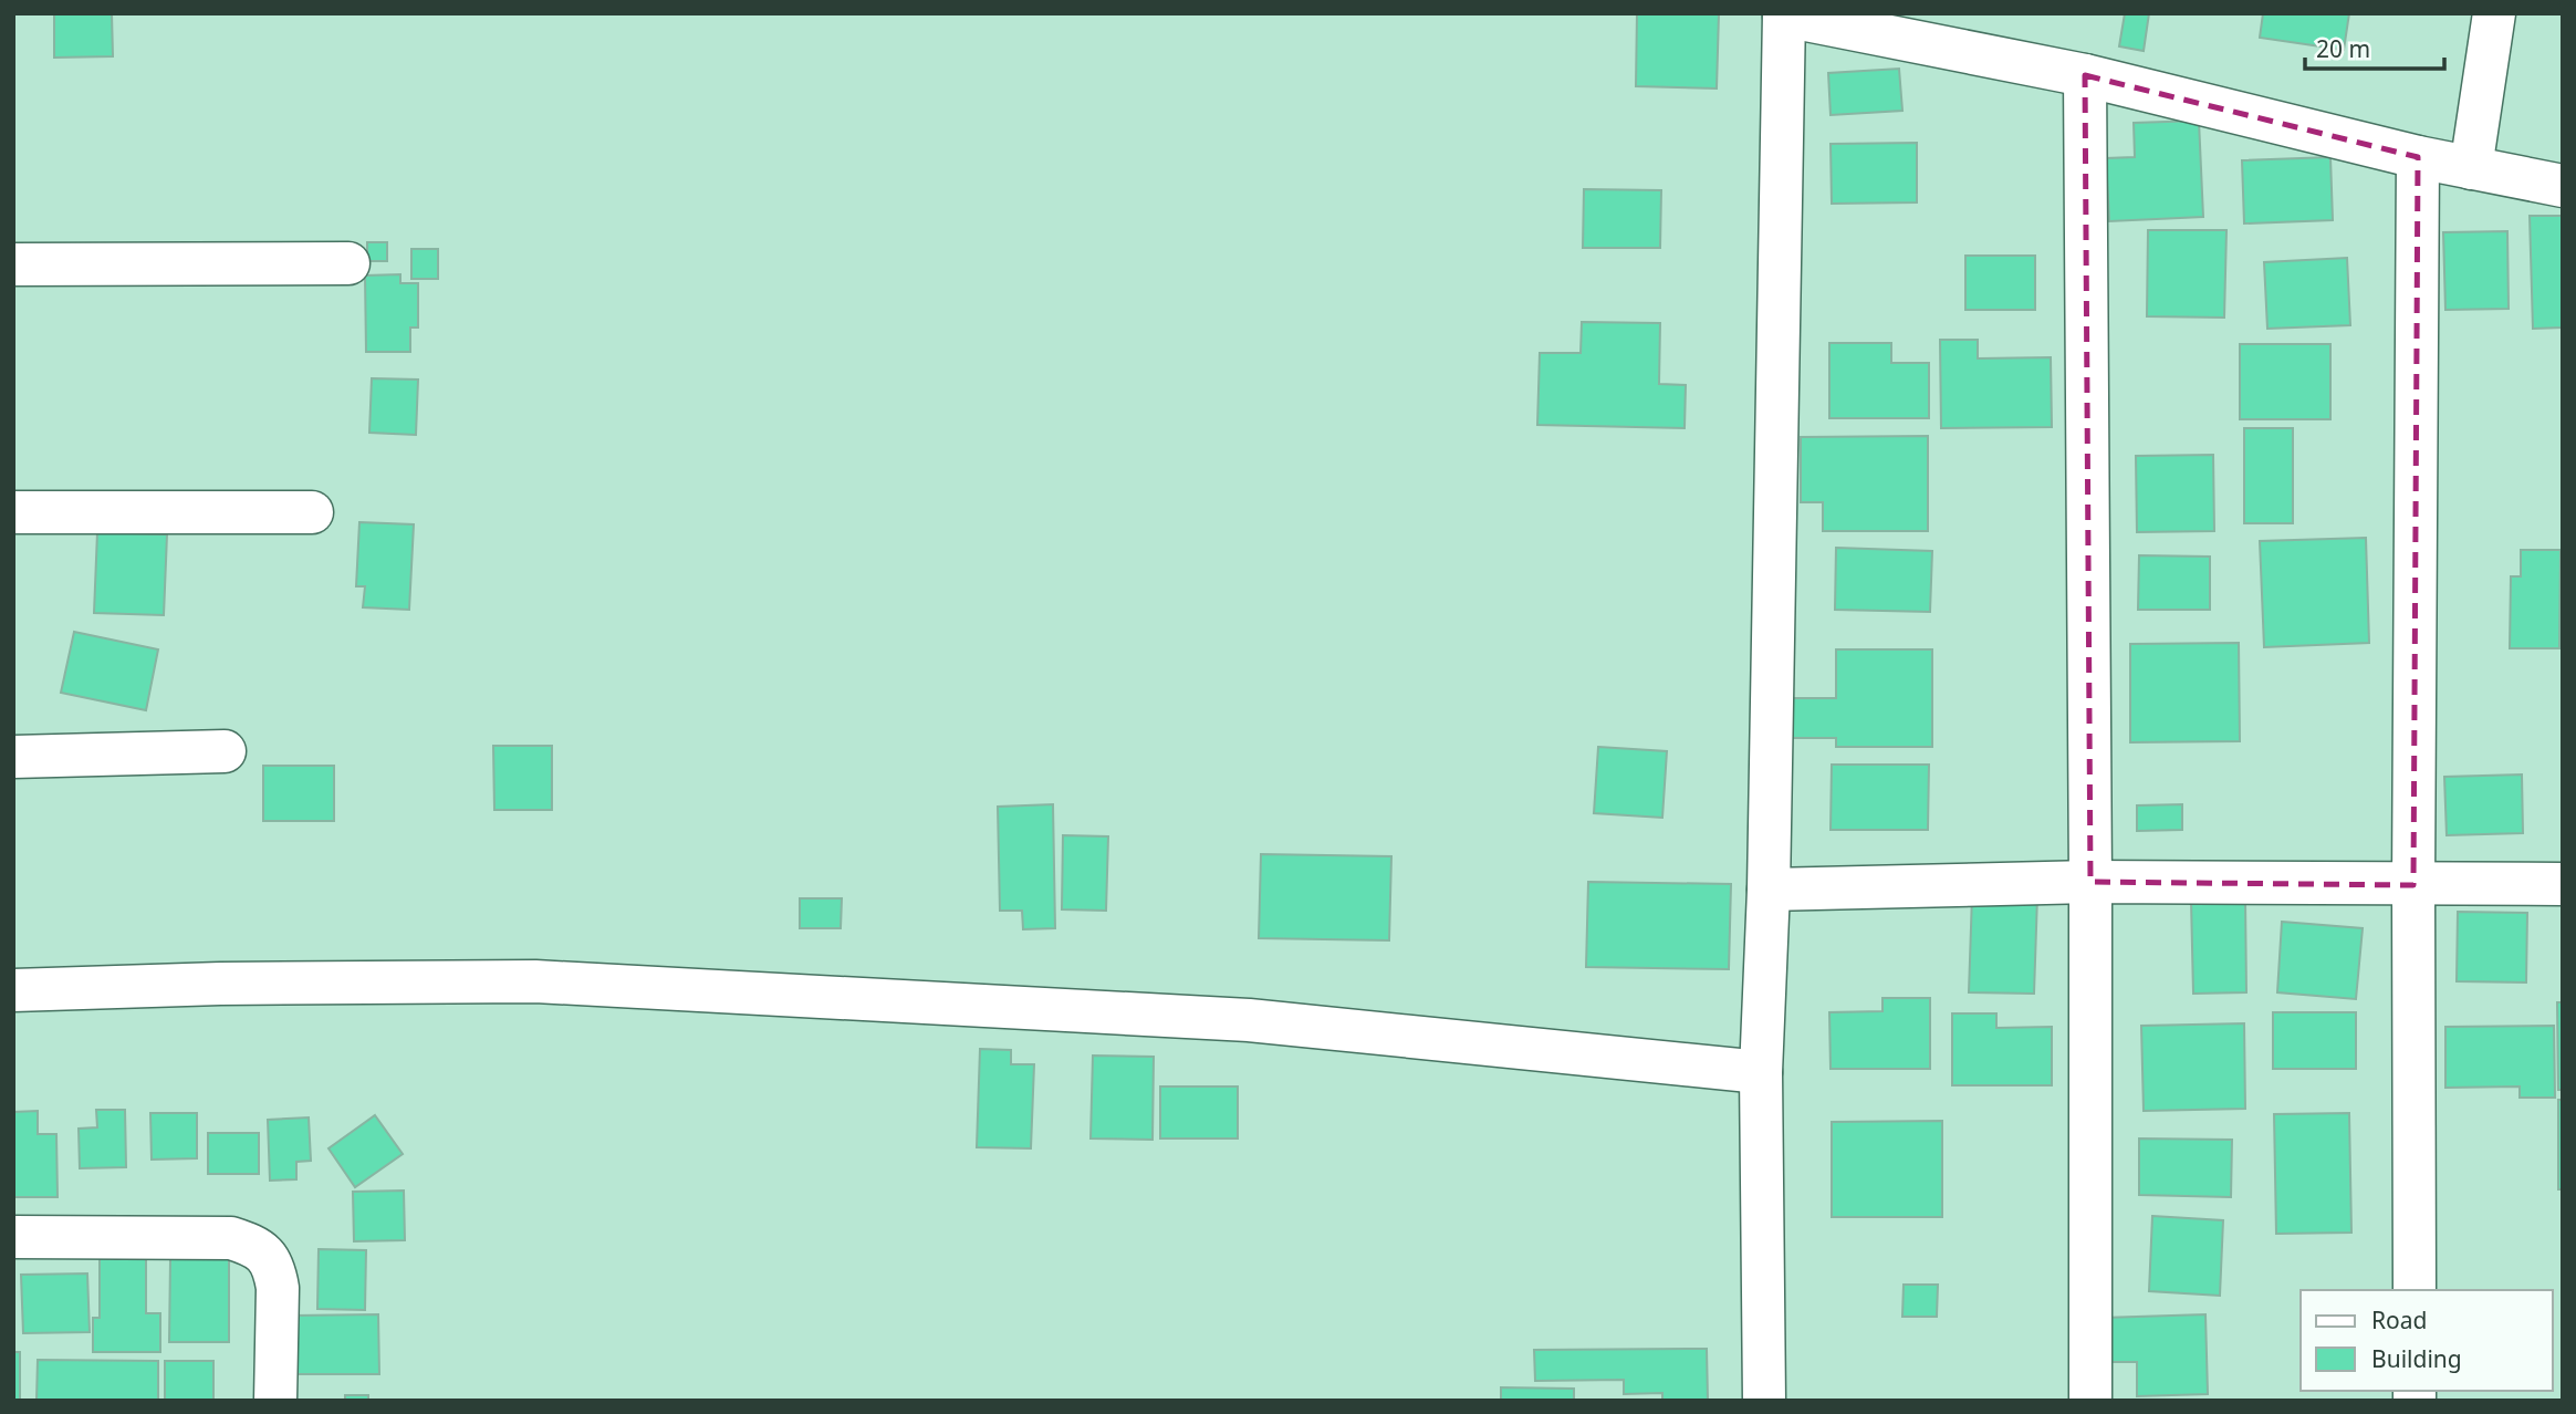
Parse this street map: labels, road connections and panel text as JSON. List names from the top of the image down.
{
  "legend": ["Road", "Building"],
  "scale_bar": "20 m"
}
